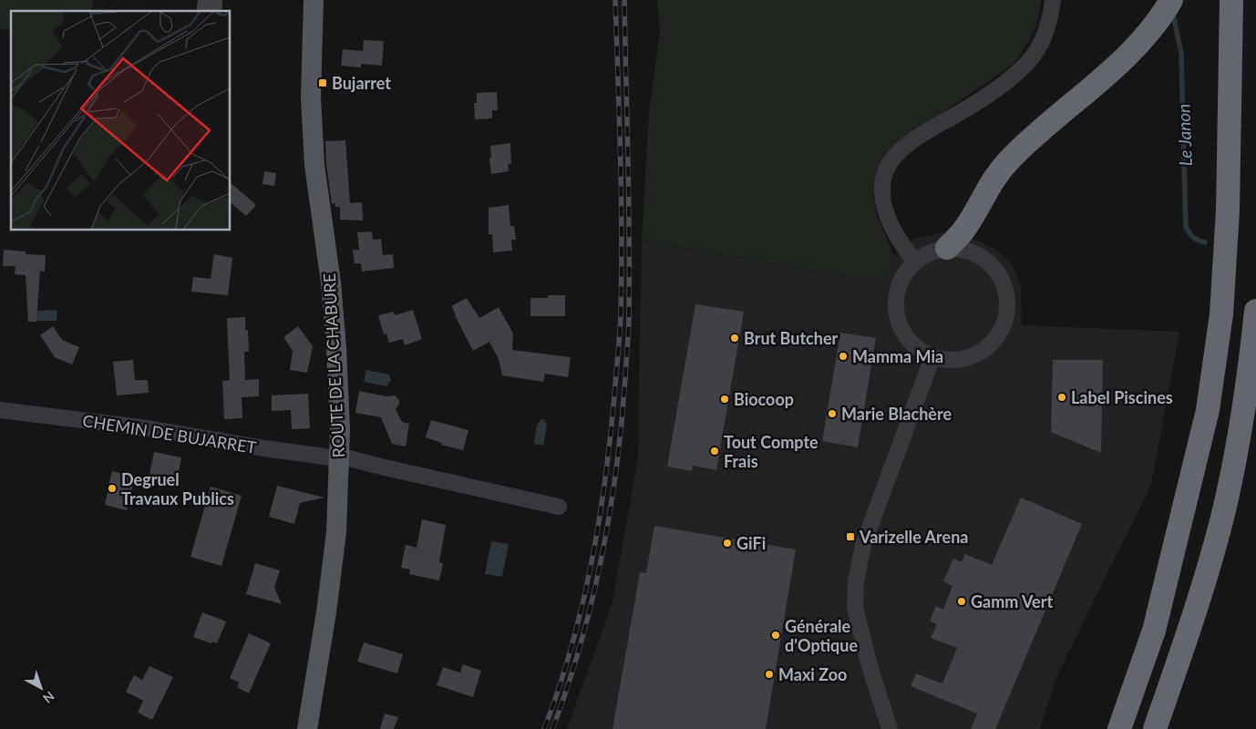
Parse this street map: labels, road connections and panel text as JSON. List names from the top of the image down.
{
  "streets": {
    "main road": ["ROUTE DE LA CHABURE"],
    "street": ["CHEMIN DE BUJARRET"]
  },
  "crossings": [
    ["ROUTE DE LA CHABURE", "CHEMIN DE BUJARRET"]
  ],
  "water": ["Le Janon"],
  "places": {
    "transit": ["Bujarret", "Varizelle Arena"],
    "other": [
      "Brut Butcher",
      "Mamma Mia",
      "Label Piscines",
      "Biocoop",
      "Marie Blachère",
      "Tout Compte Frais",
      "Degruel Travaux Publics",
      "GiFi",
      "Gamm Vert",
      "Générale d'Optique",
      "Maxi Zoo"
    ]
  },
  "north": "bottom right"
}
